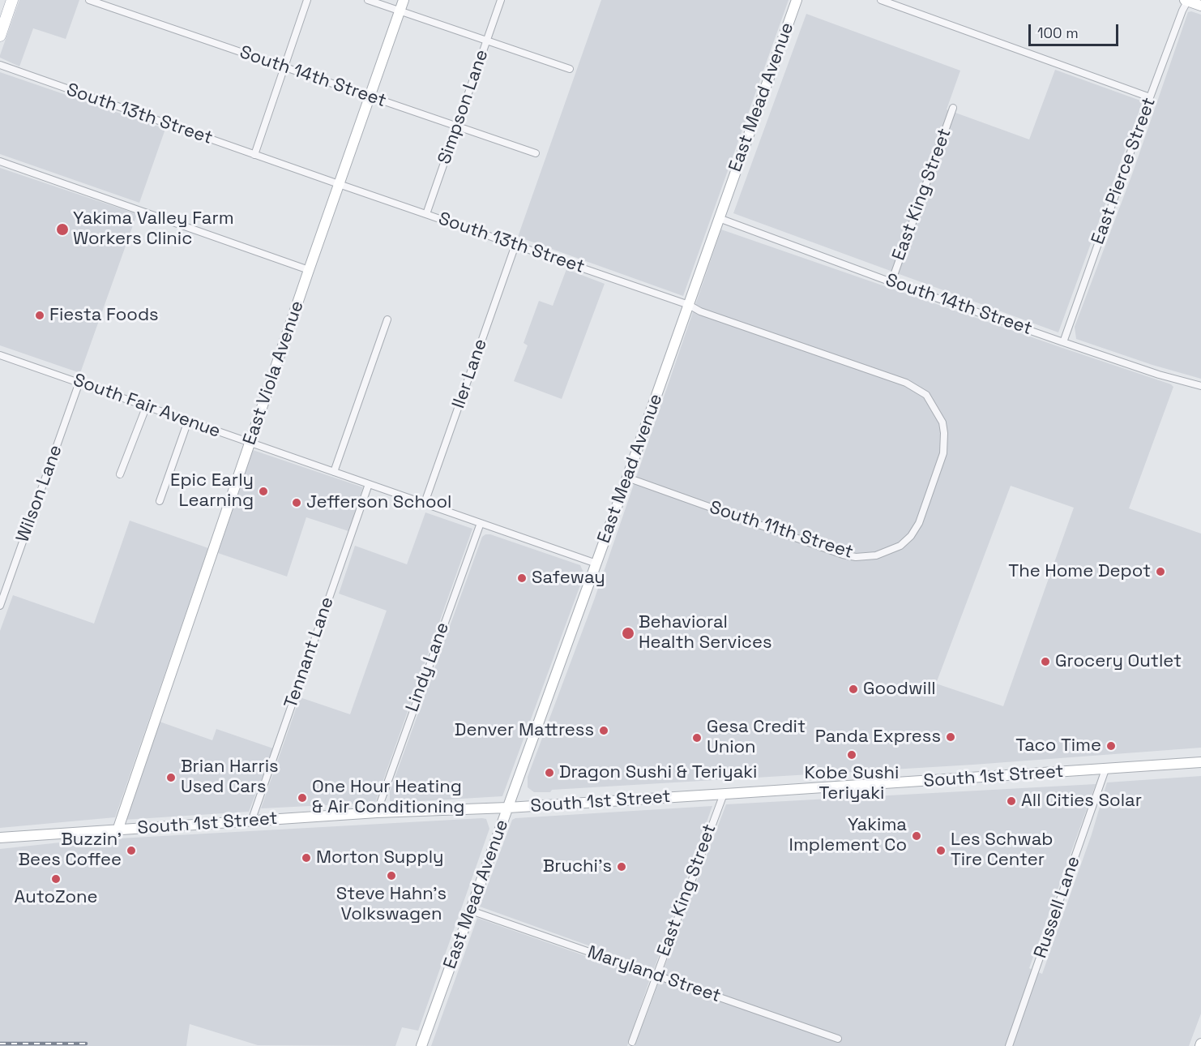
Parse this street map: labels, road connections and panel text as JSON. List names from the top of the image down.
{
  "streets": {
    "street": [
      "South 14th Street",
      "East Mead Avenue",
      "Simpson Lane",
      "South 13th Street",
      "East Pierce Street",
      "East King Street",
      "East Viola Avenue",
      "Iler Lane",
      "South Fair Avenue",
      "Wilson Lane",
      "South 11th Street",
      "Tennant Lane",
      "Lindy Lane",
      "South 1st Street",
      "Russell Lane",
      "Maryland Street"
    ]
  },
  "crossings": [
    ["South 14th Street", "East Mead Avenue"],
    ["South 14th Street", "Simpson Lane"],
    ["South 14th Street", "East Pierce Street"],
    ["South 14th Street", "East King Street"],
    ["South 14th Street", "East Viola Avenue"],
    ["East Mead Avenue", "South 13th Street"],
    ["East Mead Avenue", "South Fair Avenue"],
    ["East Mead Avenue", "South 11th Street"],
    ["East Mead Avenue", "South 1st Street"],
    ["East Mead Avenue", "Maryland Street"],
    ["Simpson Lane", "South 13th Street"],
    ["South 13th Street", "East Viola Avenue"],
    ["South 13th Street", "Iler Lane"],
    ["South 13th Street", "South 11th Street"],
    ["East King Street", "South 1st Street"],
    ["East King Street", "Maryland Street"],
    ["East Viola Avenue", "South Fair Avenue"],
    ["East Viola Avenue", "South 1st Street"],
    ["Iler Lane", "South Fair Avenue"],
    ["South Fair Avenue", "Wilson Lane"],
    ["South Fair Avenue", "Tennant Lane"],
    ["South Fair Avenue", "Lindy Lane"],
    ["Tennant Lane", "South 1st Street"],
    ["Lindy Lane", "South 1st Street"],
    ["South 1st Street", "Russell Lane"]
  ],
  "places": [
    "Yakima Valley Farm Workers Clinic",
    "Fiesta Foods",
    "Epic Early Learning",
    "Jefferson School",
    "The Home Depot",
    "Safeway",
    "Behavioral Health Services",
    "Grocery Outlet",
    "Goodwill",
    "Denver Mattress",
    "Panda Express",
    "Gesa Credit Union",
    "Taco Time",
    "Kobe Sushi Teriyaki",
    "Dragon Sushi & Teriyaki",
    "Brian Harris Used Cars",
    "One Hour Heating & Air Conditioning",
    "All Cities Solar",
    "Yakima Implement Co",
    "Buzzin' Bees Coffee",
    "Les Schwab Tire Center",
    "Morton Supply",
    "Bruchi's",
    "Steve Hahn's Volkswagen",
    "AutoZone"
  ],
  "scale_bar": "100 m"
}
